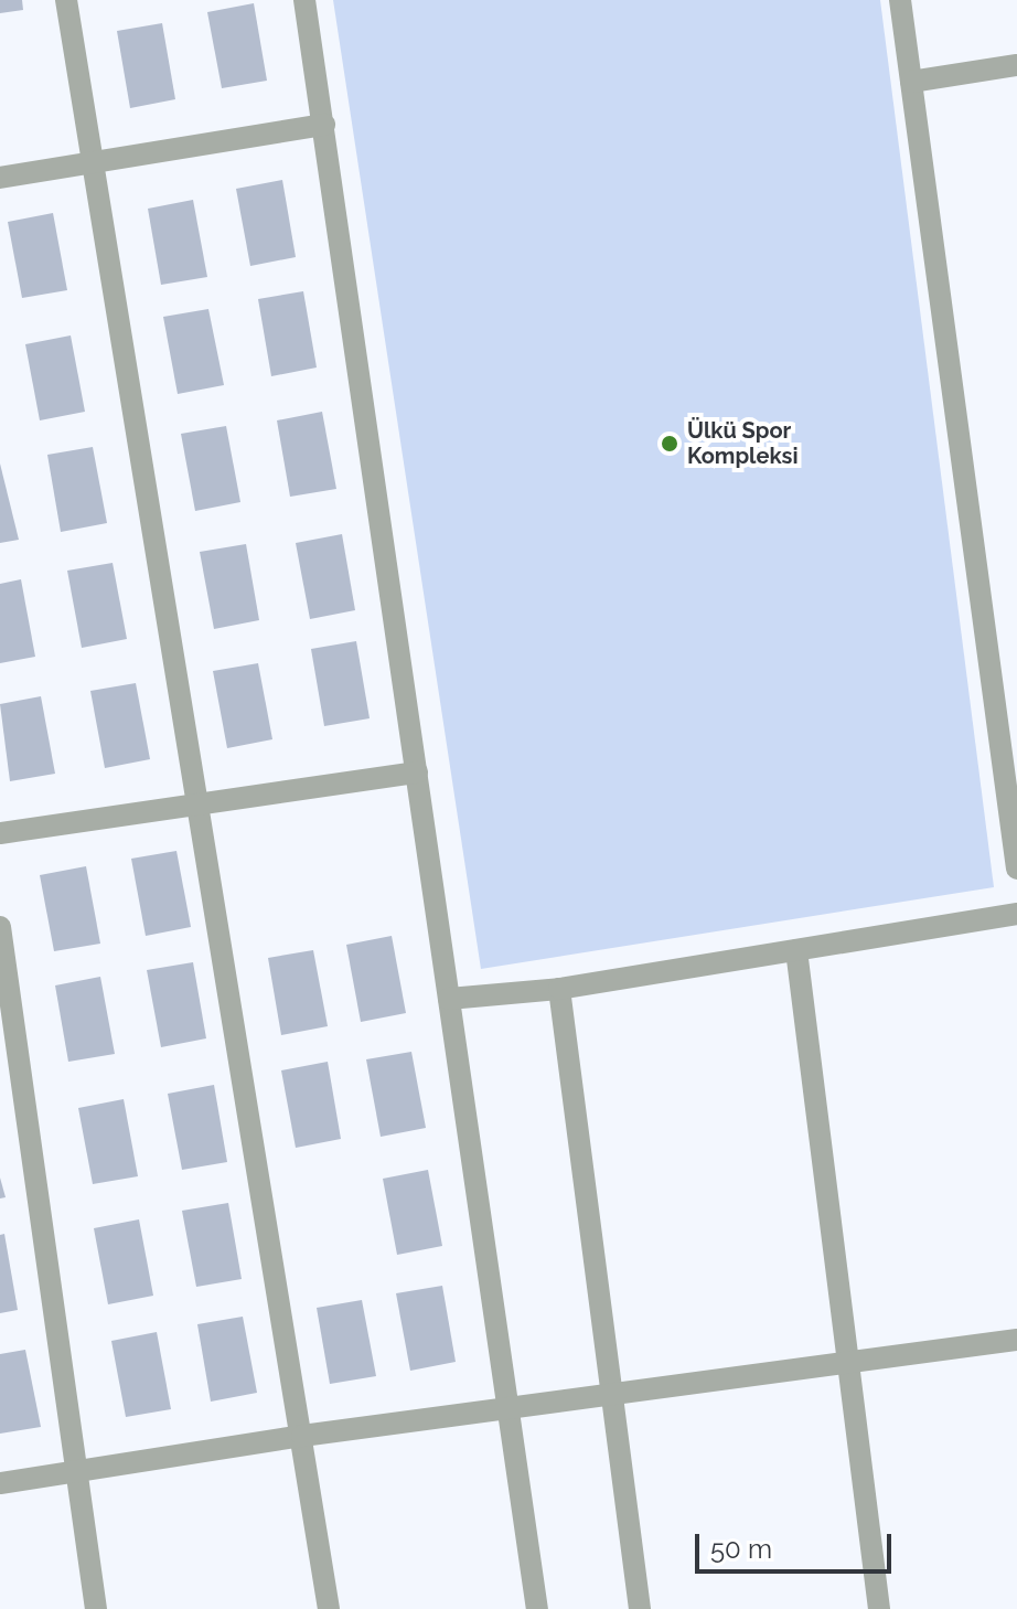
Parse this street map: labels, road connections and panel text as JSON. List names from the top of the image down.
{
  "places": ["Ülkü Spor Kompleksi"],
  "scale_bar": "50 m"
}
